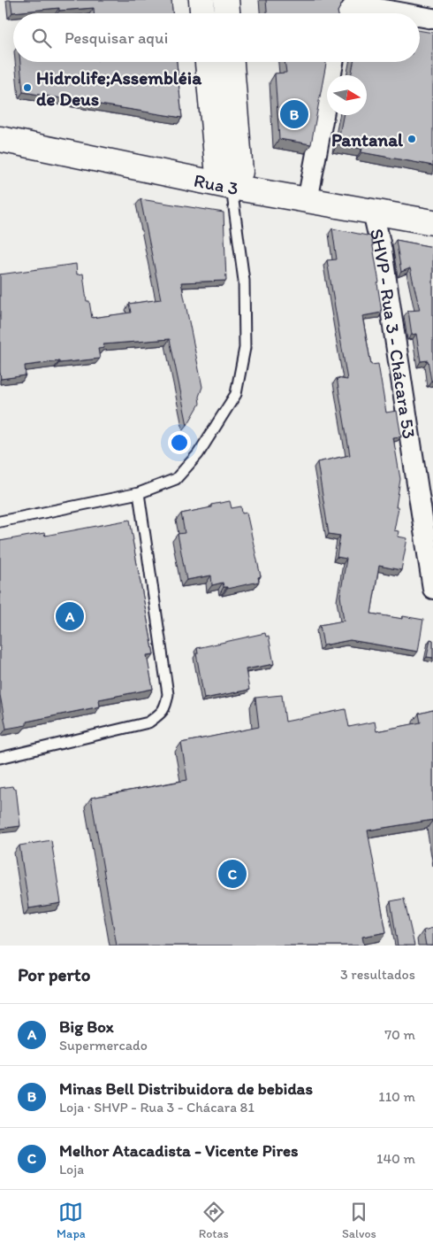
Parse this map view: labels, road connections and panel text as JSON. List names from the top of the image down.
{
  "streets": {
    "main road": ["Rua 3"],
    "street": ["SHVP - Rua 3 - Chácara 53"]
  },
  "crossings": [
    ["Rua 3", "SHVP - Rua 3 - Chácara 53"]
  ],
  "places": ["Hidrolife;Assembléia de Deus", "Pantanal"],
  "north": "right",
  "page": {
    "search": "Pesquisar aqui",
    "pins": ["B", "A", "C"],
    "heading": ["Por perto", "3 resultados"],
    "list": [
      {
        "mark": "A",
        "name": "Big Box",
        "note": "Supermercado",
        "value": "70 m"
      },
      {
        "mark": "B",
        "name": "Minas Bell Distribuidora de bebidas",
        "note": "Loja · SHVP - Rua 3 - Chácara 81",
        "value": "110 m"
      },
      {
        "mark": "C",
        "name": "Melhor Atacadista - Vicente Pires",
        "note": "Loja",
        "value": "140 m"
      }
    ],
    "nav": ["Mapa", "Rotas", "Salvos"]
  }
}
